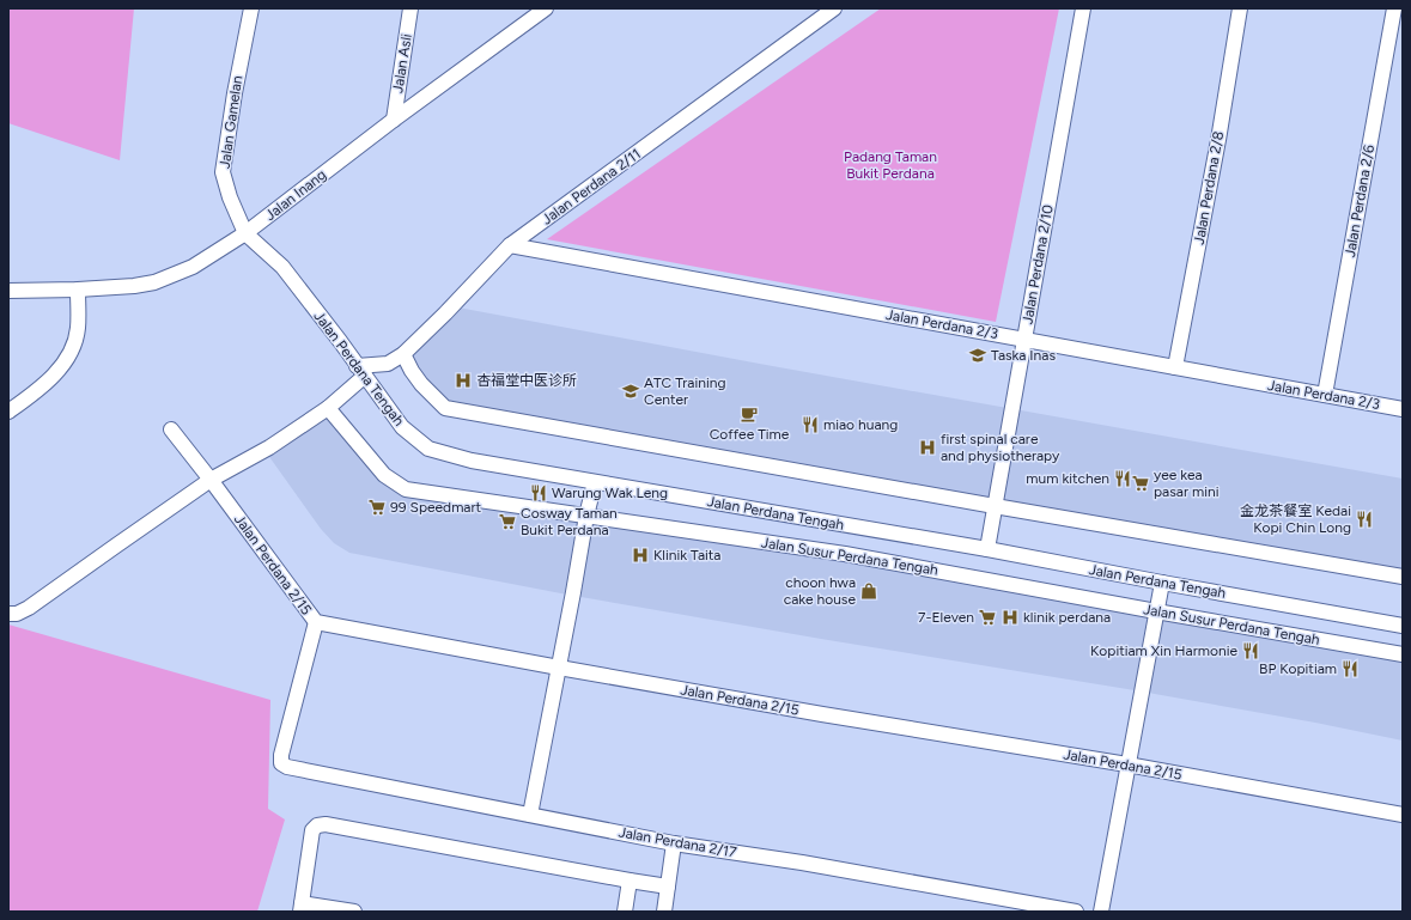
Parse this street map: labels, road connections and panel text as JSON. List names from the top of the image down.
{
  "streets": {
    "street": [
      "Jalan Asli",
      "Jalan Gamelan",
      "Jalan Perdana 2/11",
      "Jalan Perdana 2/8",
      "Jalan Inang",
      "Jalan Perdana 2/6",
      "Jalan Perdana 2/10",
      "Jalan Perdana 2/3",
      "Jalan Perdana Tengah",
      "Jalan Susur Perdana Tengah",
      "Jalan Perdana 2/15",
      "Jalan Perdana 2/17"
    ]
  },
  "crossings": [
    ["Jalan Asli", "Jalan Inang"],
    ["Jalan Gamelan", "Jalan Inang"],
    ["Jalan Gamelan", "Jalan Perdana Tengah"],
    ["Jalan Perdana 2/11", "Jalan Perdana 2/3"],
    ["Jalan Perdana 2/11", "Jalan Perdana Tengah"],
    ["Jalan Perdana 2/8", "Jalan Perdana 2/3"],
    ["Jalan Inang", "Jalan Perdana Tengah"],
    ["Jalan Perdana 2/6", "Jalan Perdana 2/3"],
    ["Jalan Perdana 2/10", "Jalan Perdana 2/3"],
    ["Jalan Perdana 2/10", "Jalan Perdana Tengah"],
    ["Jalan Perdana 2/15", "Jalan Perdana 2/17"]
  ],
  "parks": ["Padang Taman Bukit Perdana"],
  "places": {
    "school or university": ["Taska Inas", "ATC Training Center"],
    "hospital": [
      "杏福堂中医诊所",
      "first spinal care and physiotherapy",
      "Klinik Taita",
      "klinik perdana"
    ],
    "cafe": ["Coffee Time"],
    "restaurant": [
      "miao huang",
      "mum kitchen",
      "Warung Wak Leng",
      "金龙茶餐室 Kedai Kopi Chin Long",
      "Kopitiam Xin Harmonie",
      "BP Kopitiam"
    ],
    "supermarket": [
      "yee kea pasar mini",
      "99 Speedmart",
      "Cosway Taman Bukit Perdana",
      "7-Eleven"
    ],
    "shop": ["choon hwa cake house"]
  }
}
